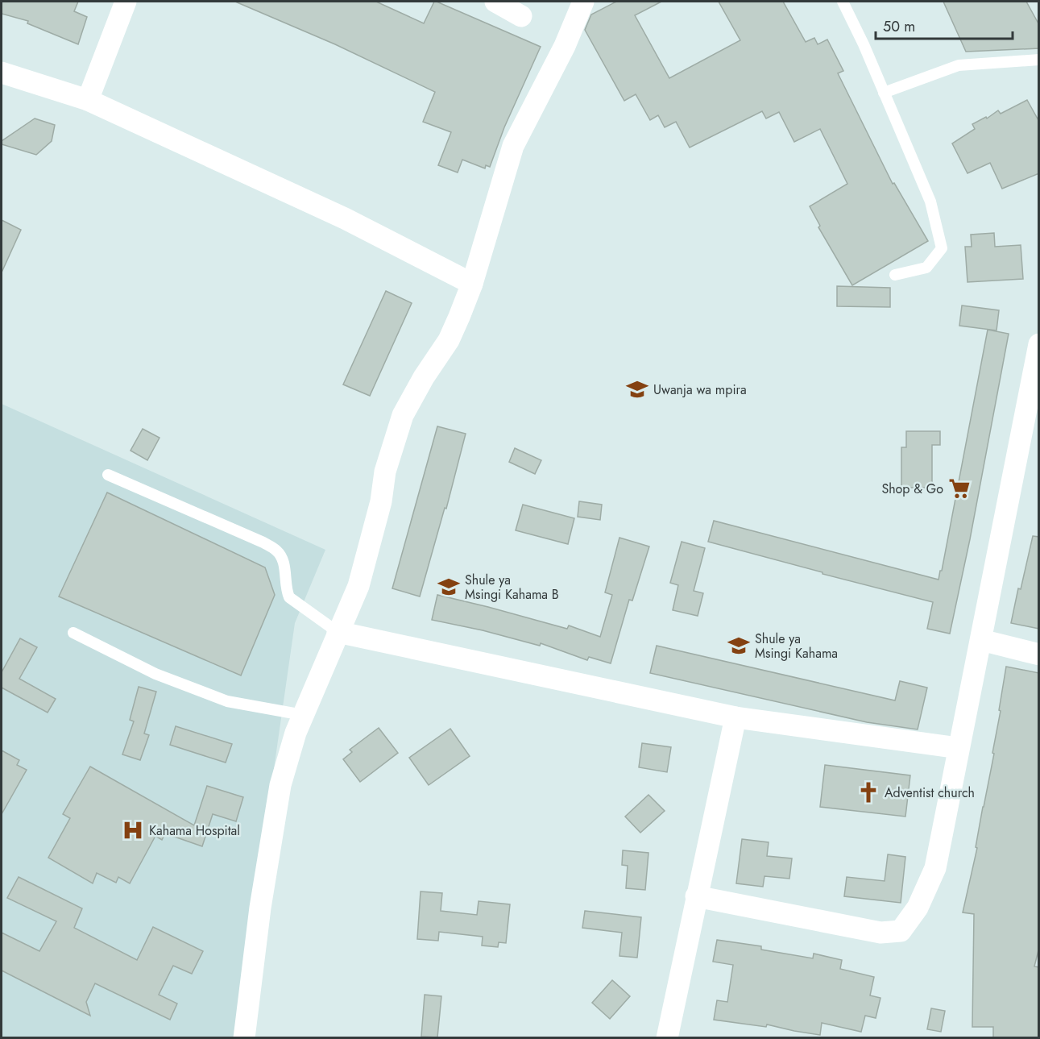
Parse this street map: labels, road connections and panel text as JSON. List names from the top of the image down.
{
  "places": {
    "school or university": ["Uwanja wa mpira", "Shule ya Msingi Kahama B", "Shule ya Msingi Kahama"],
    "supermarket": ["Shop & Go"],
    "church": ["Adventist church"],
    "hospital": ["Kahama Hospital"]
  },
  "scale_bar": "50 m"
}
